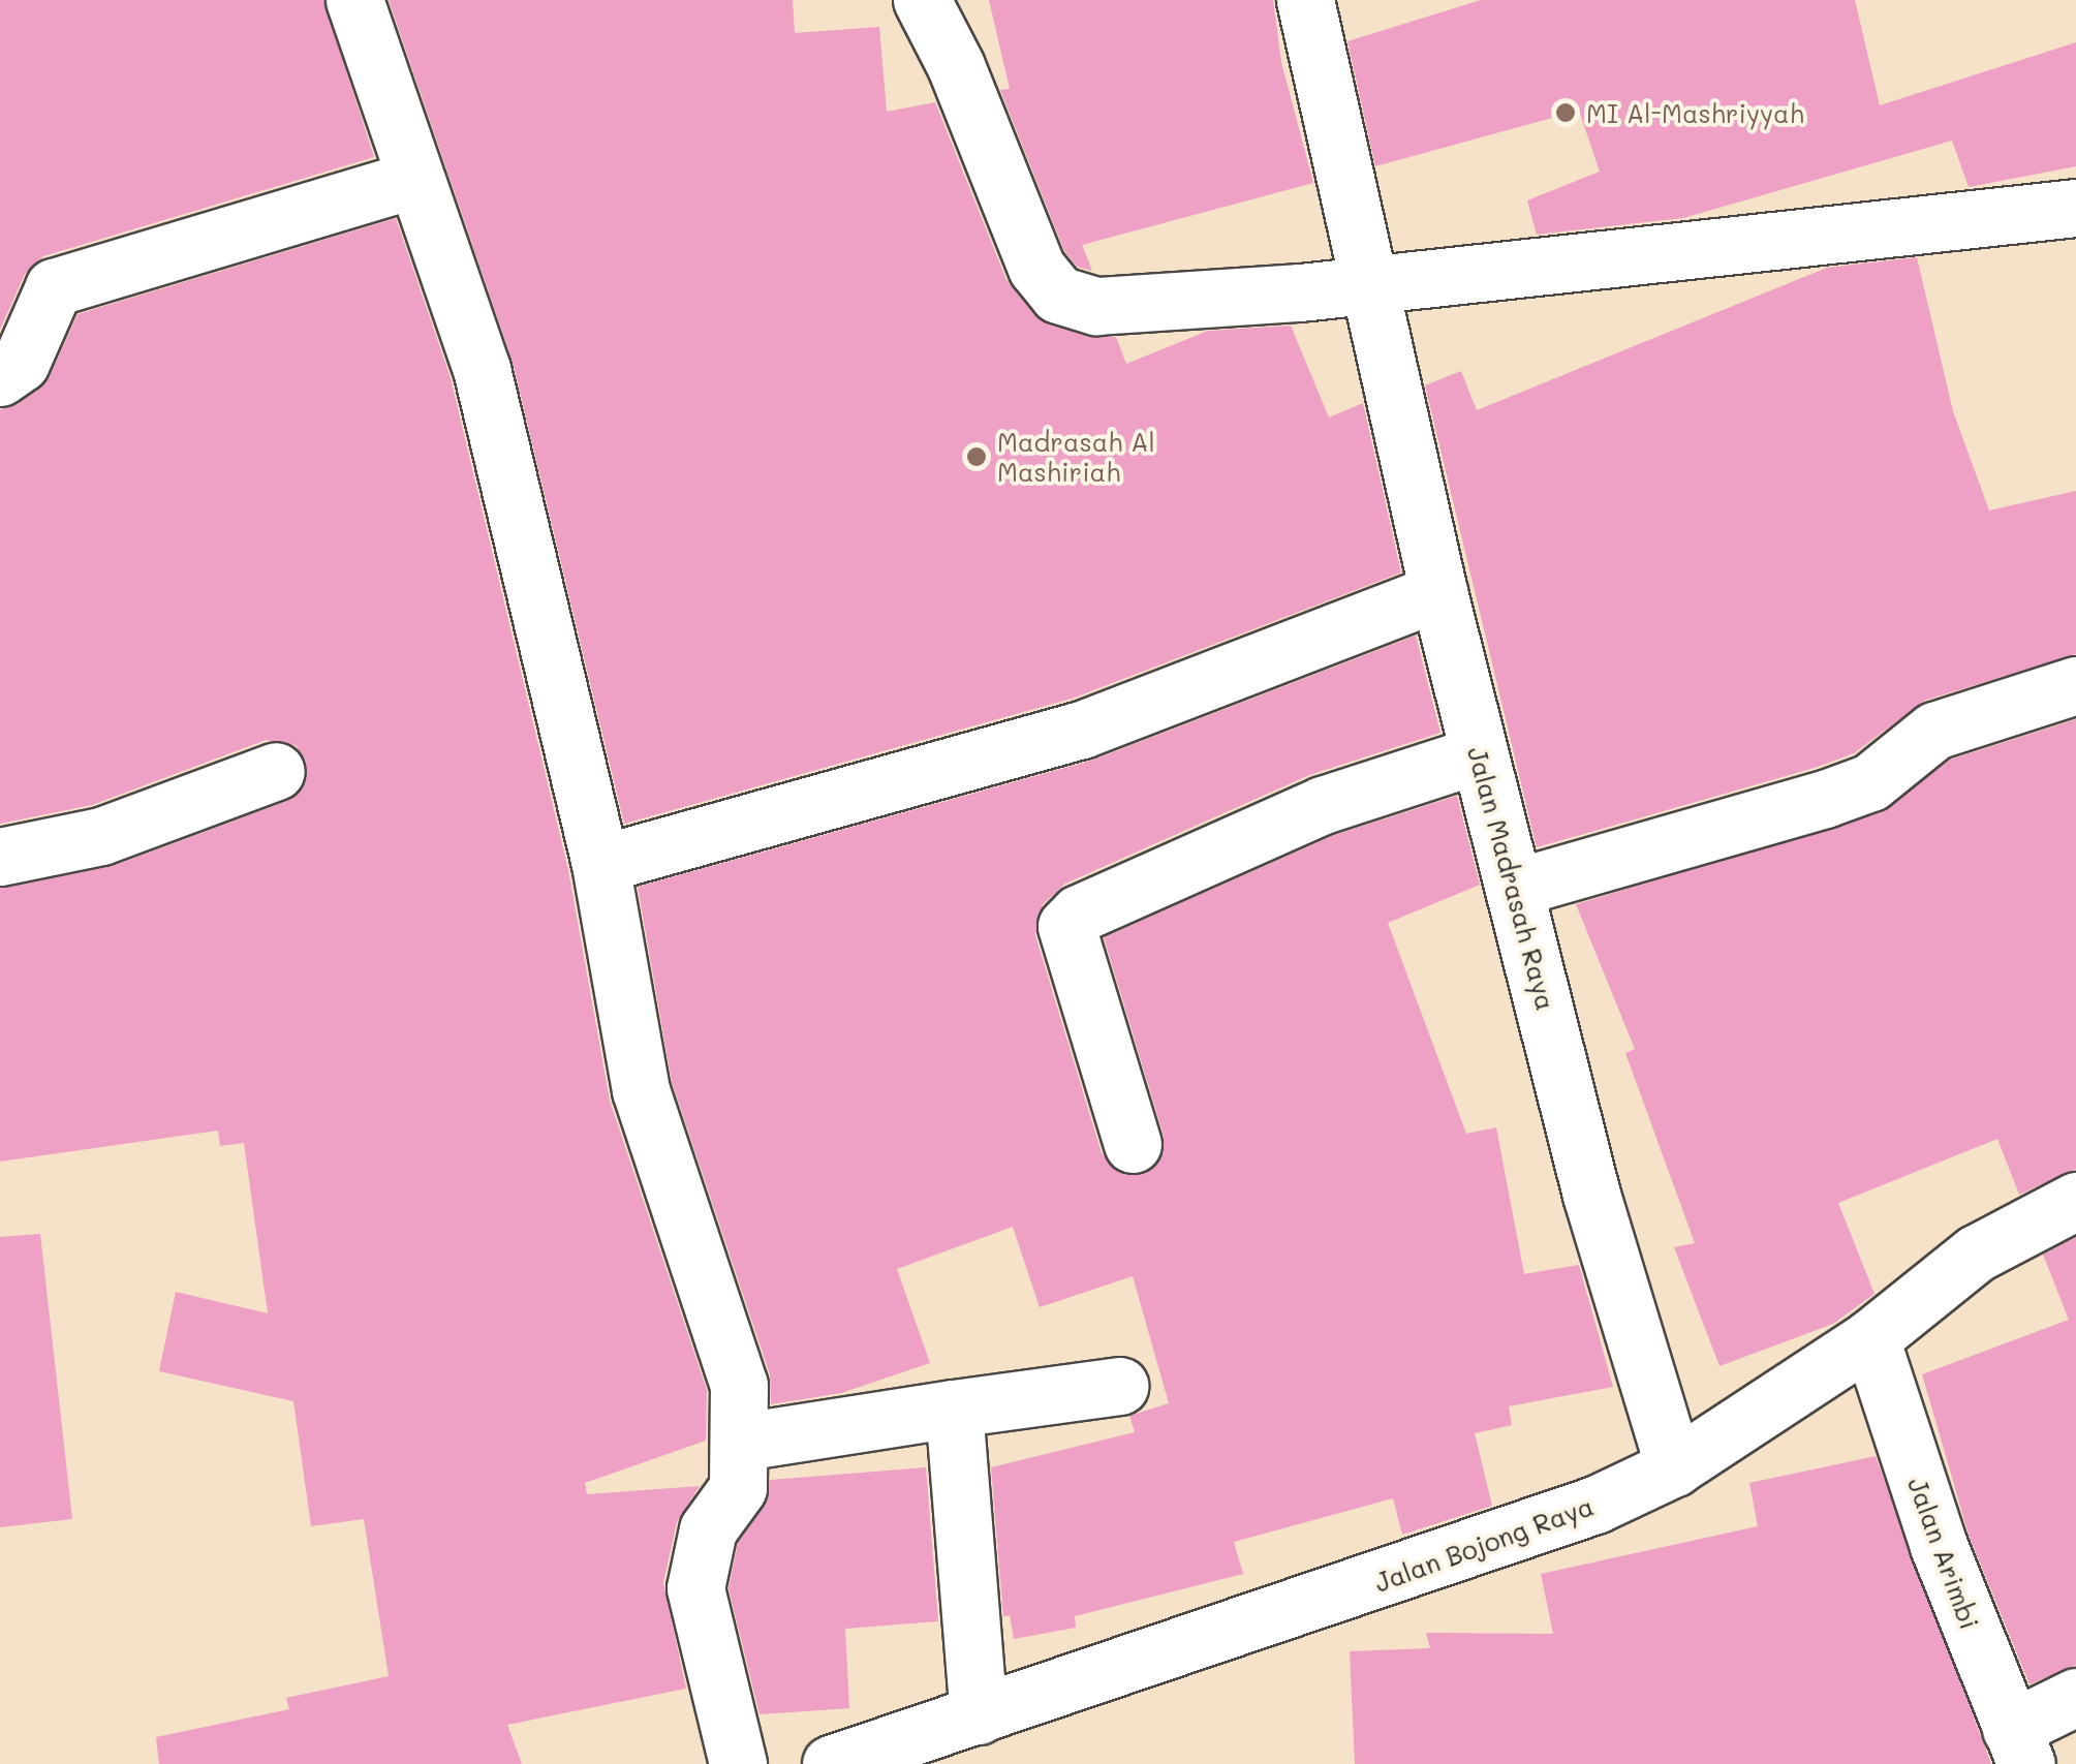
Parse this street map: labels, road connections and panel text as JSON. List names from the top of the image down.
{
  "streets": {
    "street": ["Jalan Madrasah Raya", "Jalan Bojong Raya", "Jalan Arimbi"]
  },
  "crossings": [
    ["Jalan Madrasah Raya", "Jalan Bojong Raya"],
    ["Jalan Bojong Raya", "Jalan Arimbi"]
  ],
  "places": ["MI Al-Mashriyyah", "Madrasah Al Mashiriah"]
}
